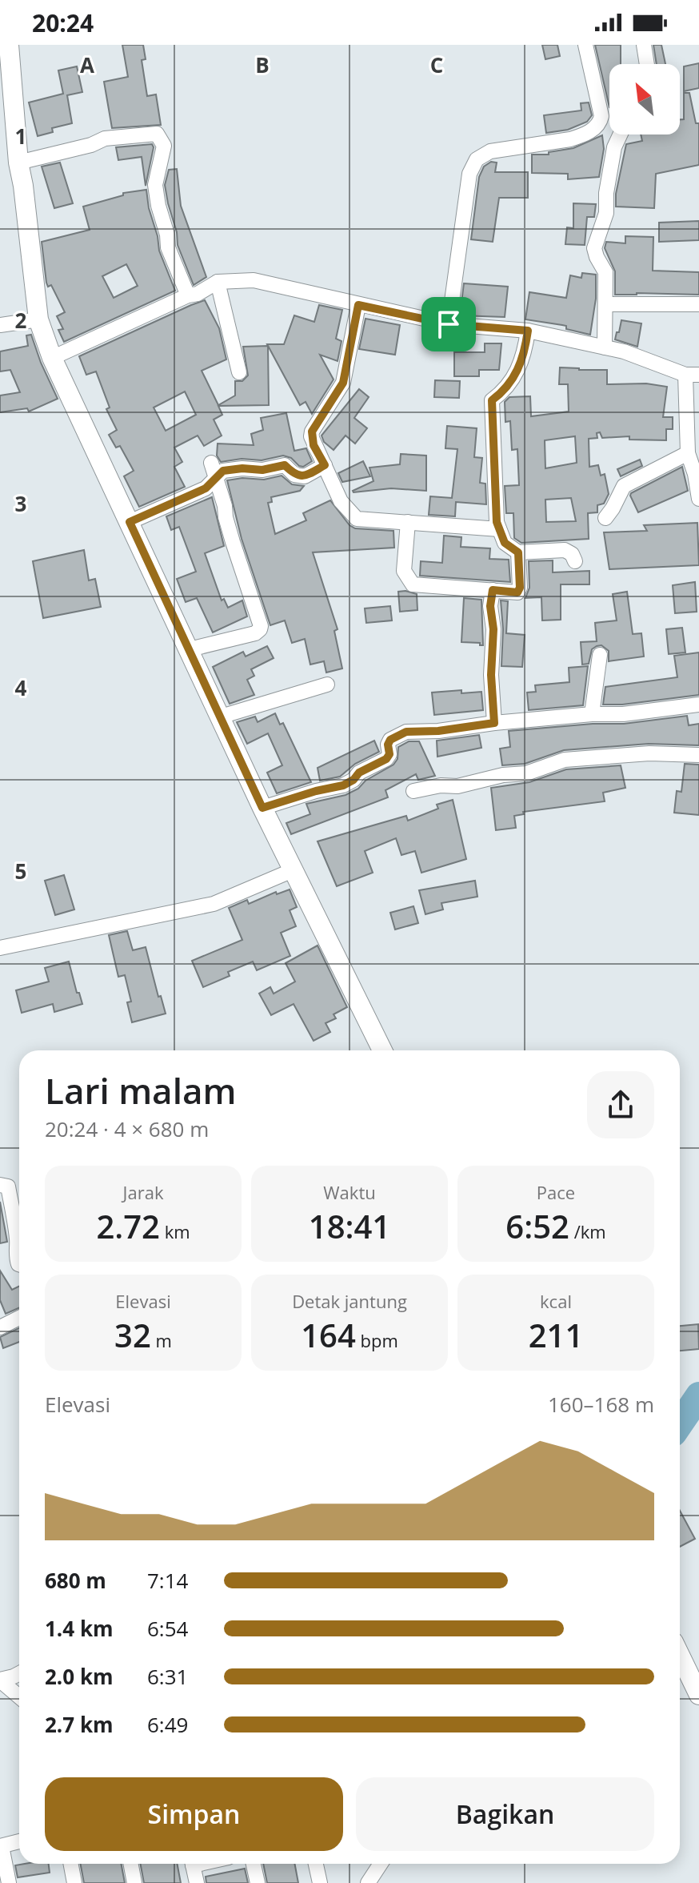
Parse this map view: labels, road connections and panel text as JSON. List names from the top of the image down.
{
  "north": "top left",
  "page": {
    "status": "20:24",
    "heading": ["Lari malam", "20:24 · 4 × 680 m"],
    "stats": [
      ["Jarak", "2.72 km"],
      ["Waktu", "18:41"],
      ["Pace", "6:52 /km"],
      ["Elevasi", "32 m"],
      ["Detak jantung", "164 bpm"],
      ["kcal", "211"]
    ],
    "chart": ["Elevasi", "160–168 m"],
    "list": [
      {
        "name": "680 m",
        "note": "7:14"
      },
      {
        "name": "1.4 km",
        "note": "6:54"
      },
      {
        "name": "2.0 km",
        "note": "6:31"
      },
      {
        "name": "2.7 km",
        "note": "6:49"
      }
    ],
    "buttons": ["Simpan", "Bagikan"]
  },
  "grid": {
    "columns": ["A", "B", "C"],
    "rows": [
      "1",
      "2",
      "3",
      "4",
      "5"
    ]
  }
}
